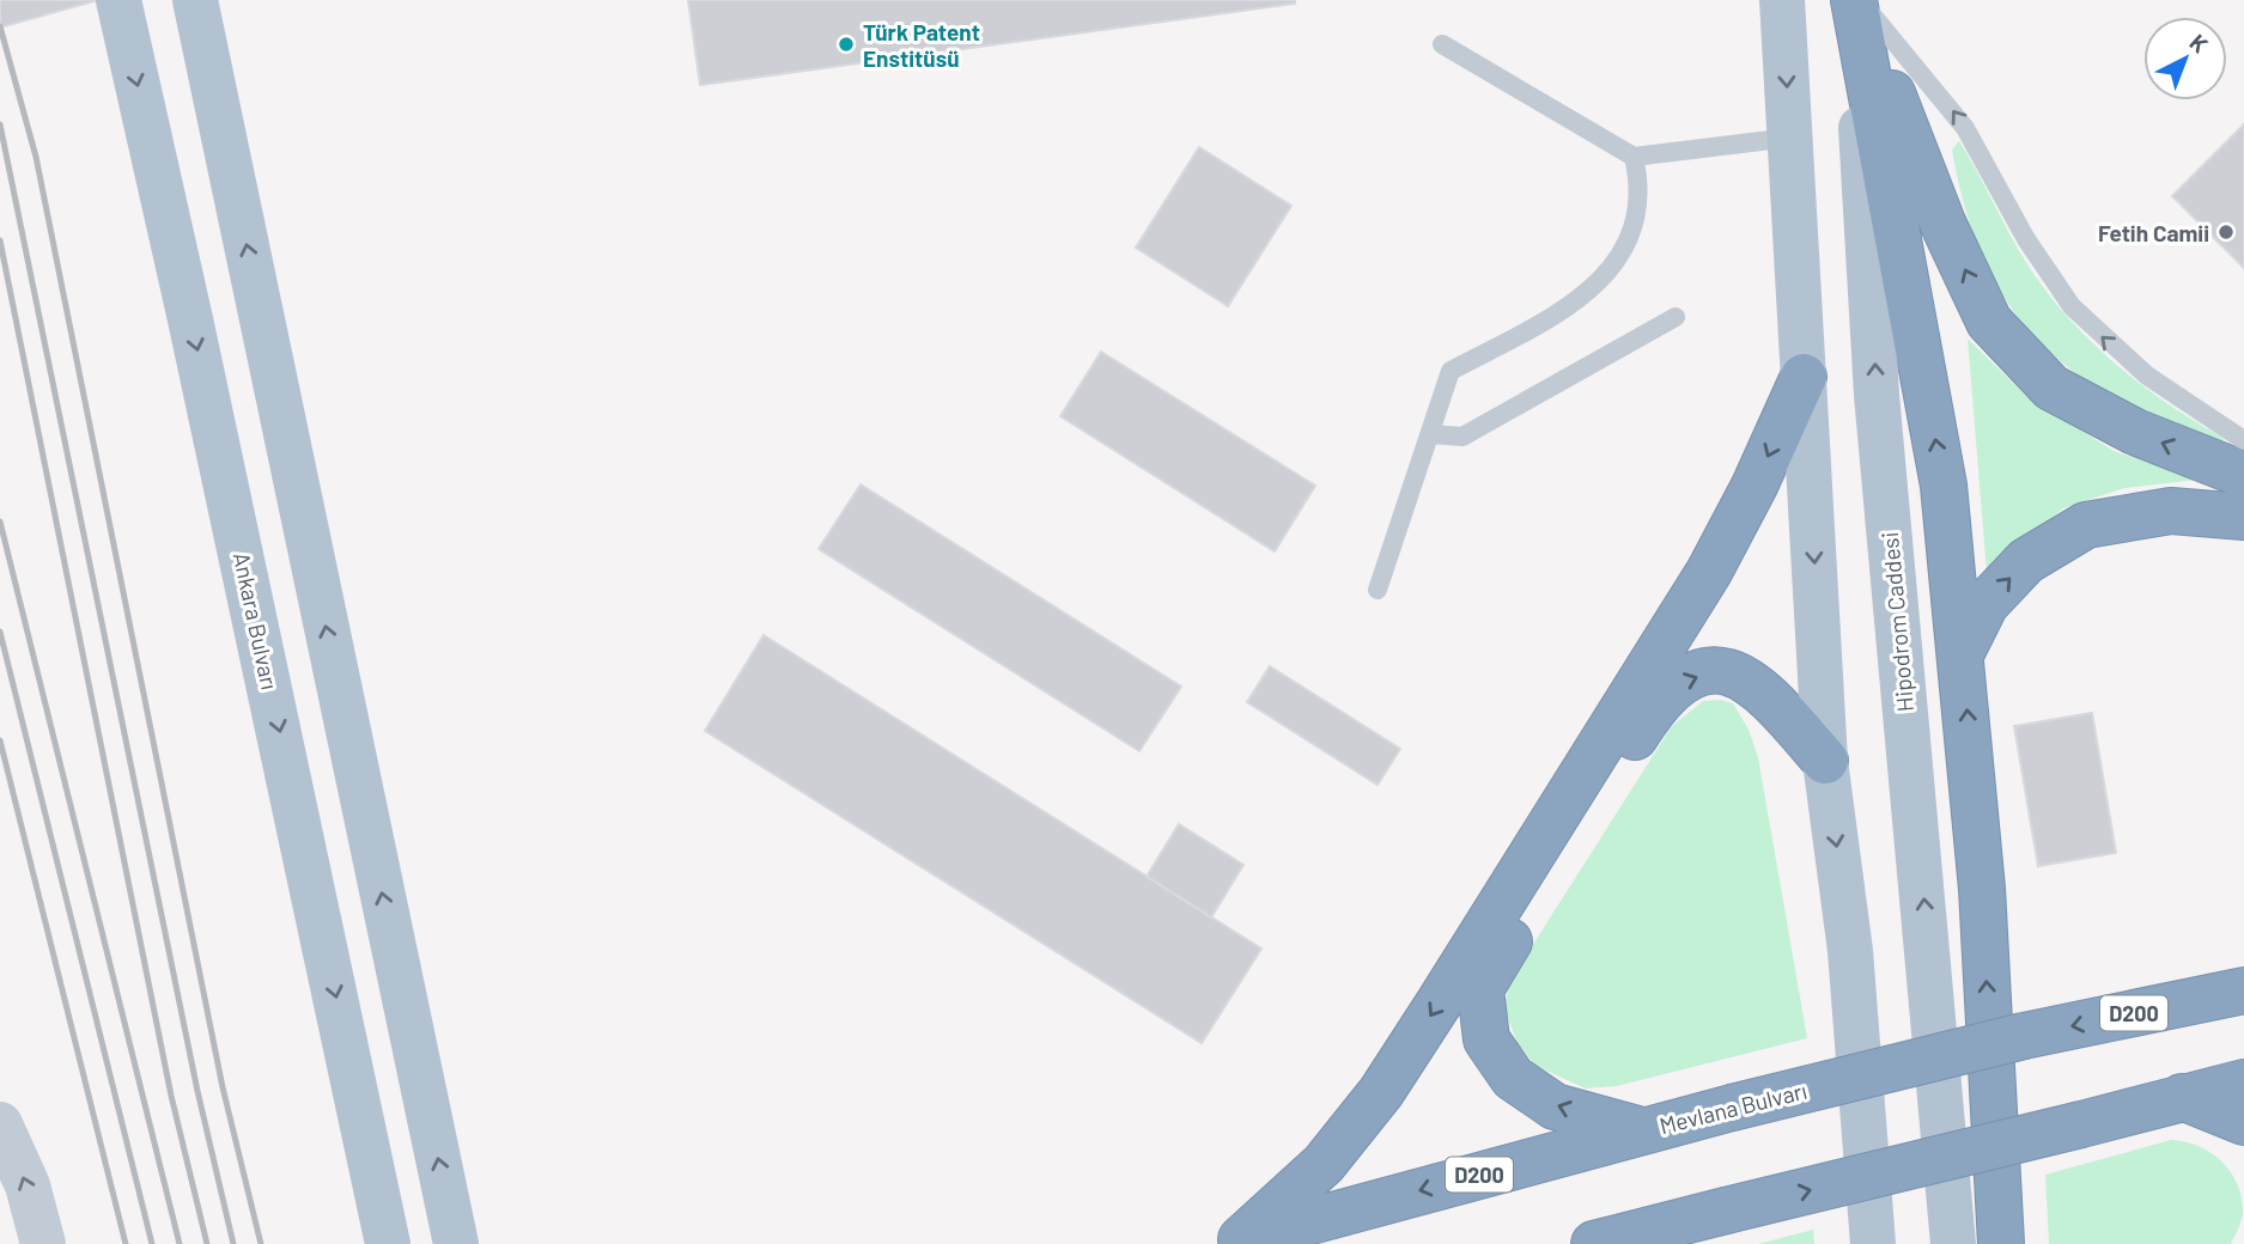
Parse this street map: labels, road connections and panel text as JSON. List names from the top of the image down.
{
  "streets": {
    "highway": ["D200", "Mevlana Bulvarı"],
    "main road": ["Ankara Bulvarı", "Hipodrom Caddesi"]
  },
  "places": ["Türk Patent Enstitüsü", "Fetih Camii"],
  "north": "top right"
}
